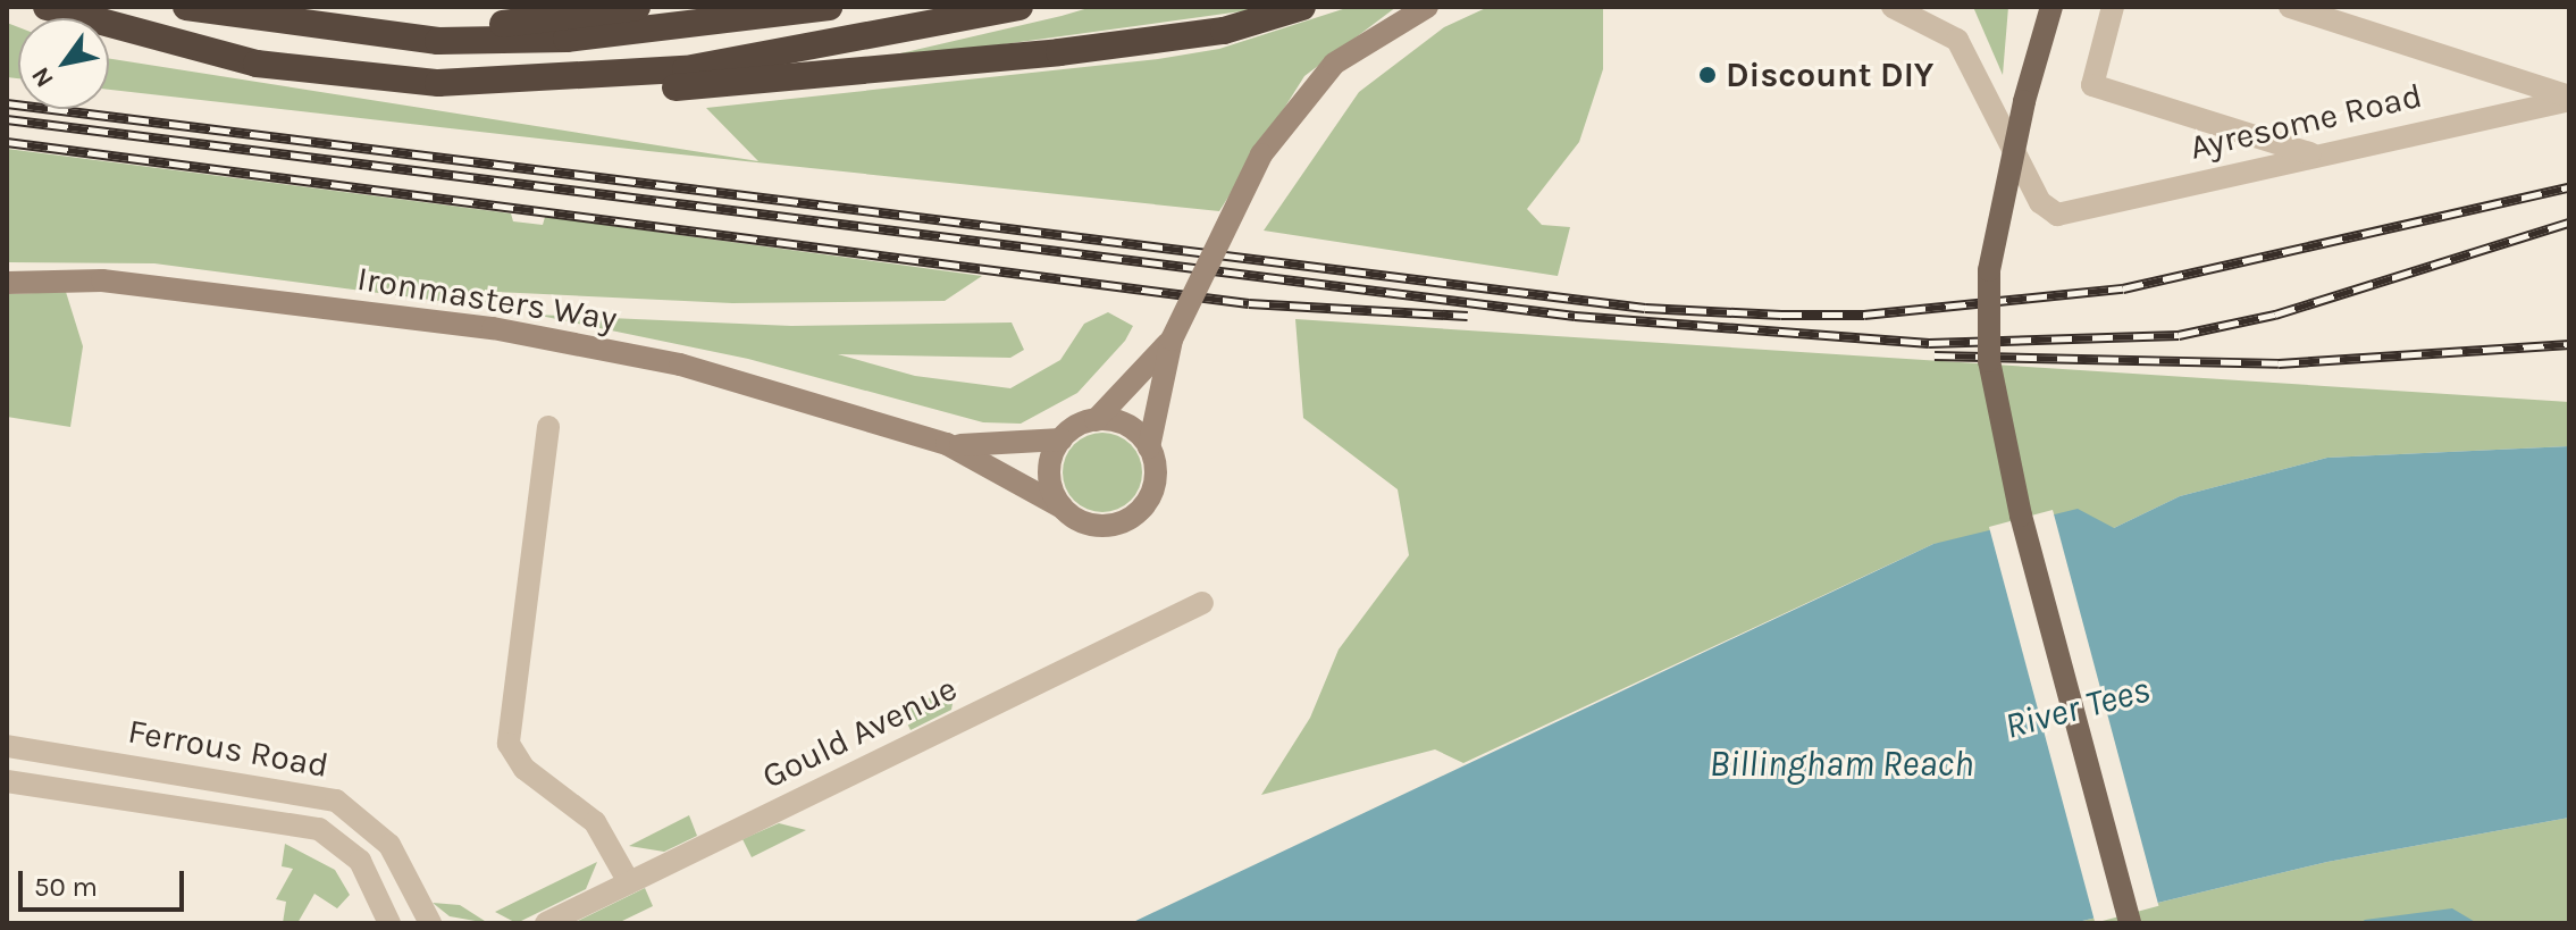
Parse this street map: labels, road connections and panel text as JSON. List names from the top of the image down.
{
  "streets": {
    "street": [
      "Ayresome Road",
      "Ironmasters Way",
      "Gould Avenue",
      "Ferrous Road"
    ]
  },
  "water": ["River Tees", "Billingham Reach"],
  "places": ["Discount DIY"],
  "scale_bar": "50 m",
  "north": "bottom left"
}
